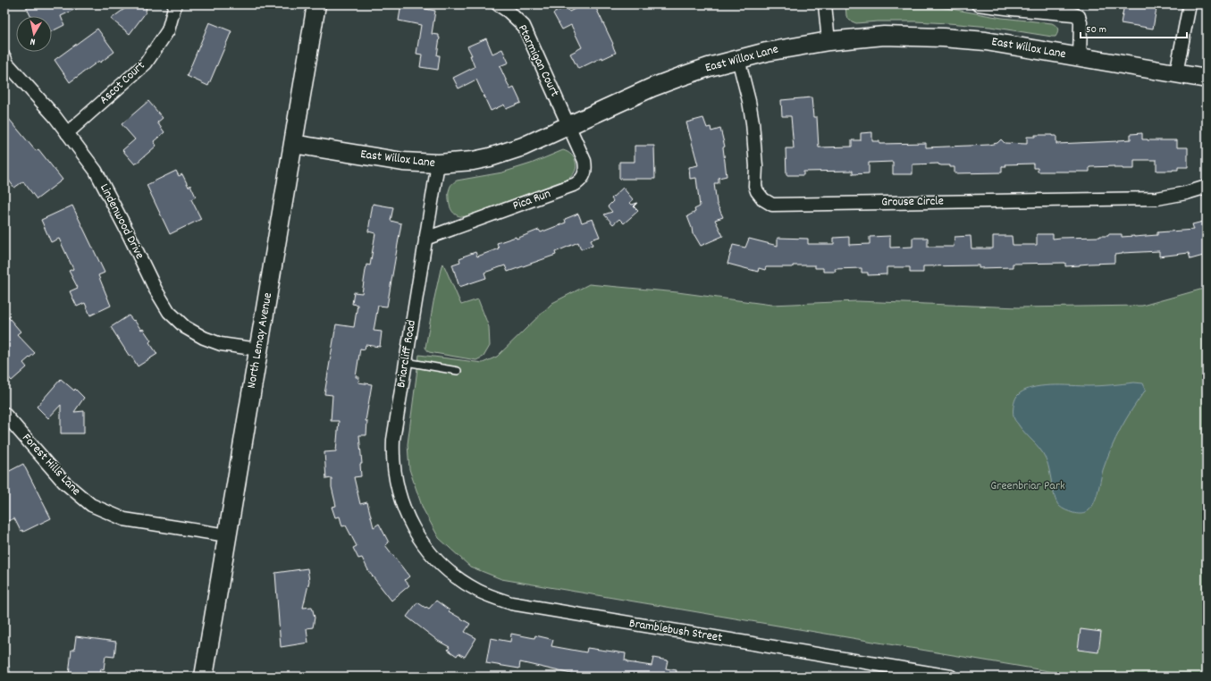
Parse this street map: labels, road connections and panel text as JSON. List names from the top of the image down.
{
  "streets": {
    "main road": ["East Willox Lane", "North Lemay Avenue"],
    "street": [
      "Ptarmigan Court",
      "Ascot Court",
      "Pica Run",
      "Grouse Circle",
      "Lindenwood Drive",
      "Briarcliff Road",
      "Forest Hills Lane",
      "Bramblebush Street"
    ]
  },
  "crossings": [
    ["East Willox Lane", "Ptarmigan Court"],
    ["East Willox Lane", "Pica Run"],
    ["East Willox Lane", "Grouse Circle"],
    ["East Willox Lane", "North Lemay Avenue"],
    ["East Willox Lane", "Briarcliff Road"],
    ["Ptarmigan Court", "Pica Run"],
    ["Ascot Court", "Lindenwood Drive"],
    ["Pica Run", "Briarcliff Road"],
    ["Lindenwood Drive", "North Lemay Avenue"],
    ["North Lemay Avenue", "Forest Hills Lane"],
    ["Briarcliff Road", "Bramblebush Street"]
  ],
  "parks": ["Greenbriar Park"],
  "scale_bar": "50 m",
  "north": "bottom"
}
